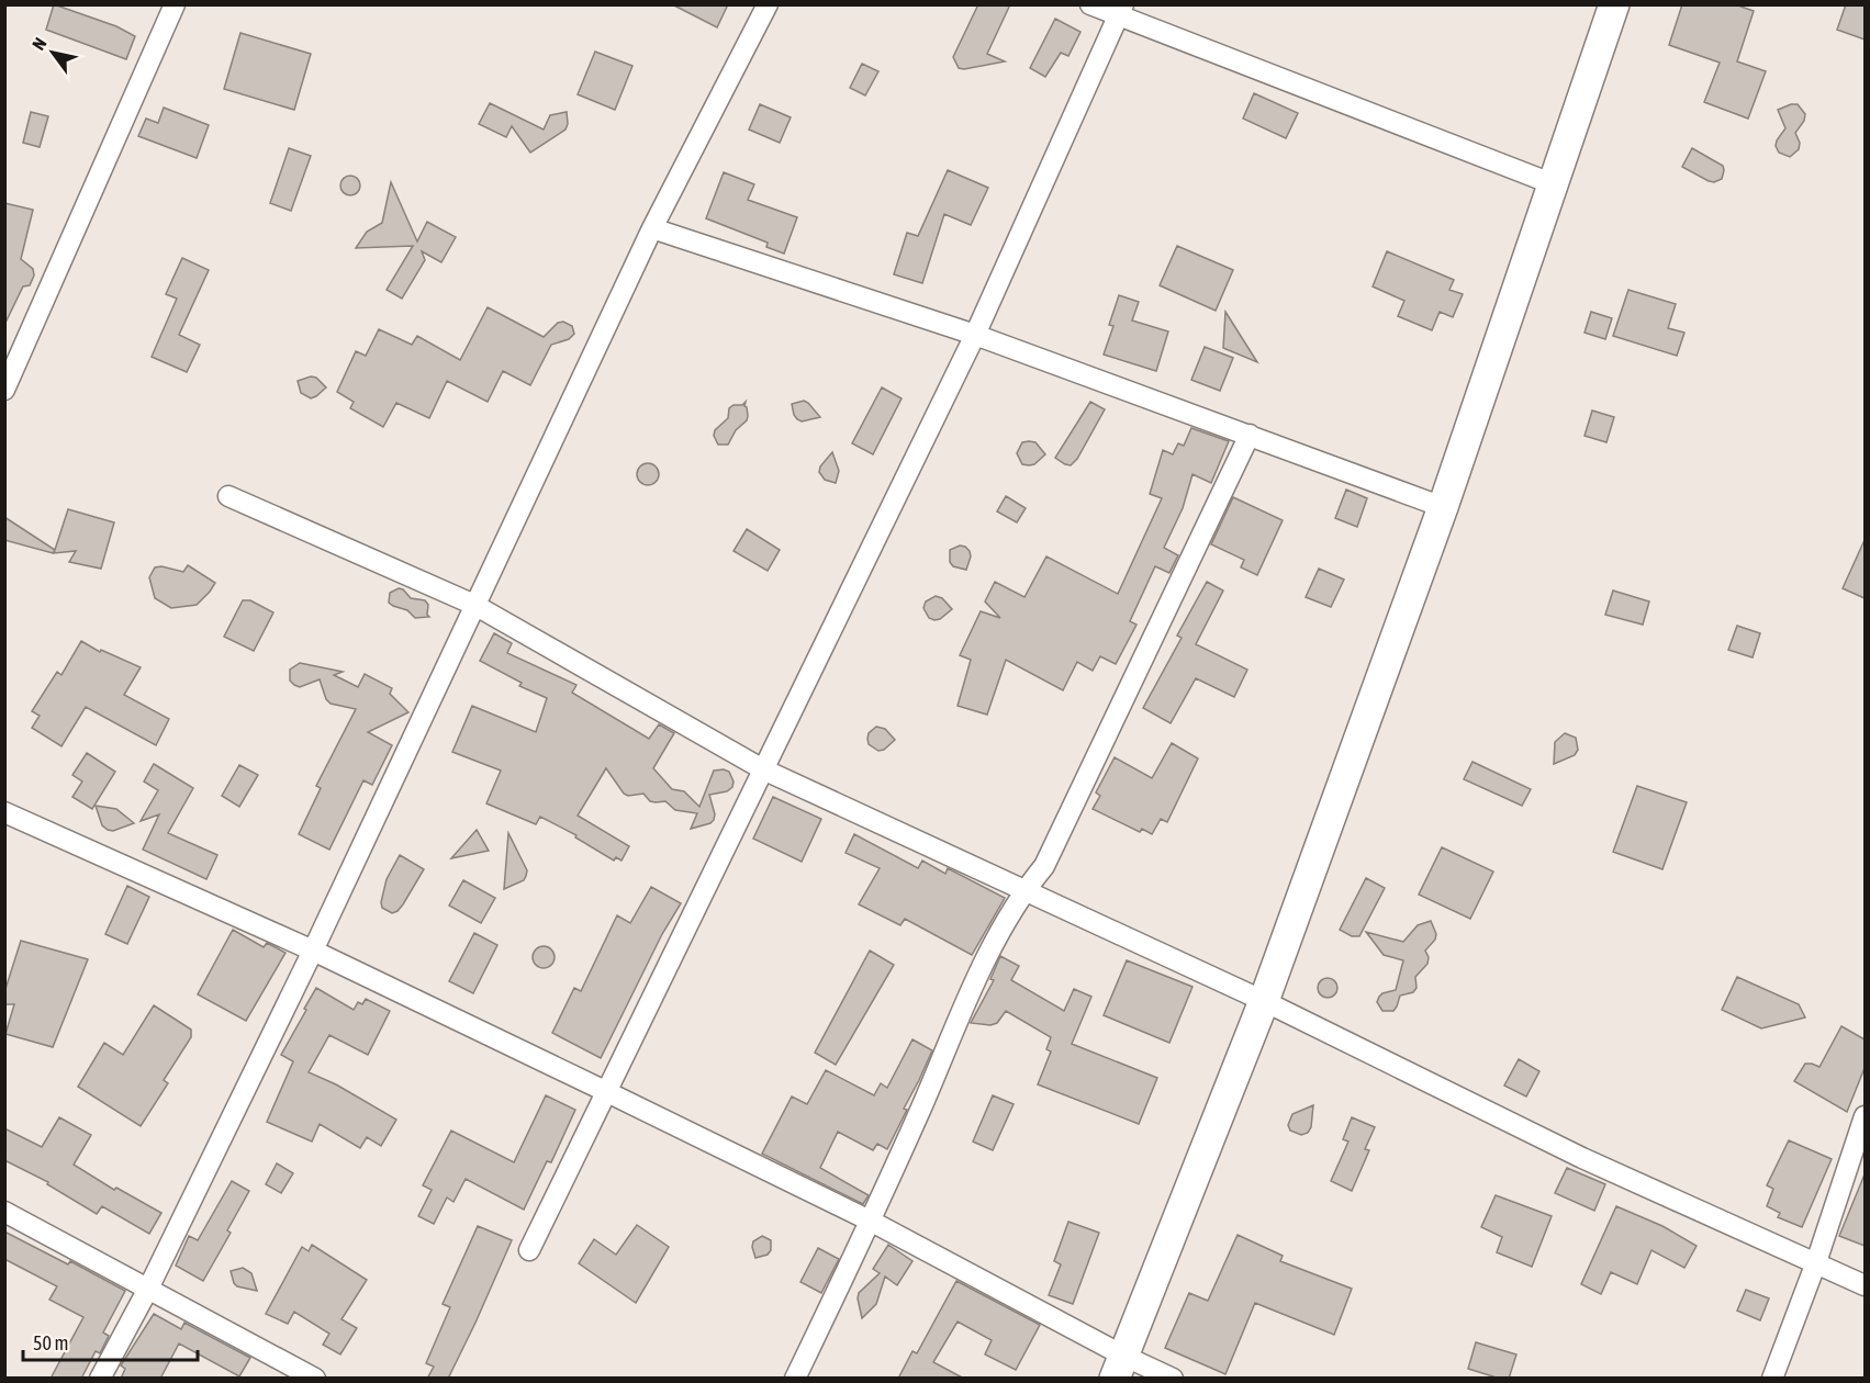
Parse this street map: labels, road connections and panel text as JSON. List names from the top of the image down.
{
  "scale_bar": "50 m",
  "north": "top left"
}
